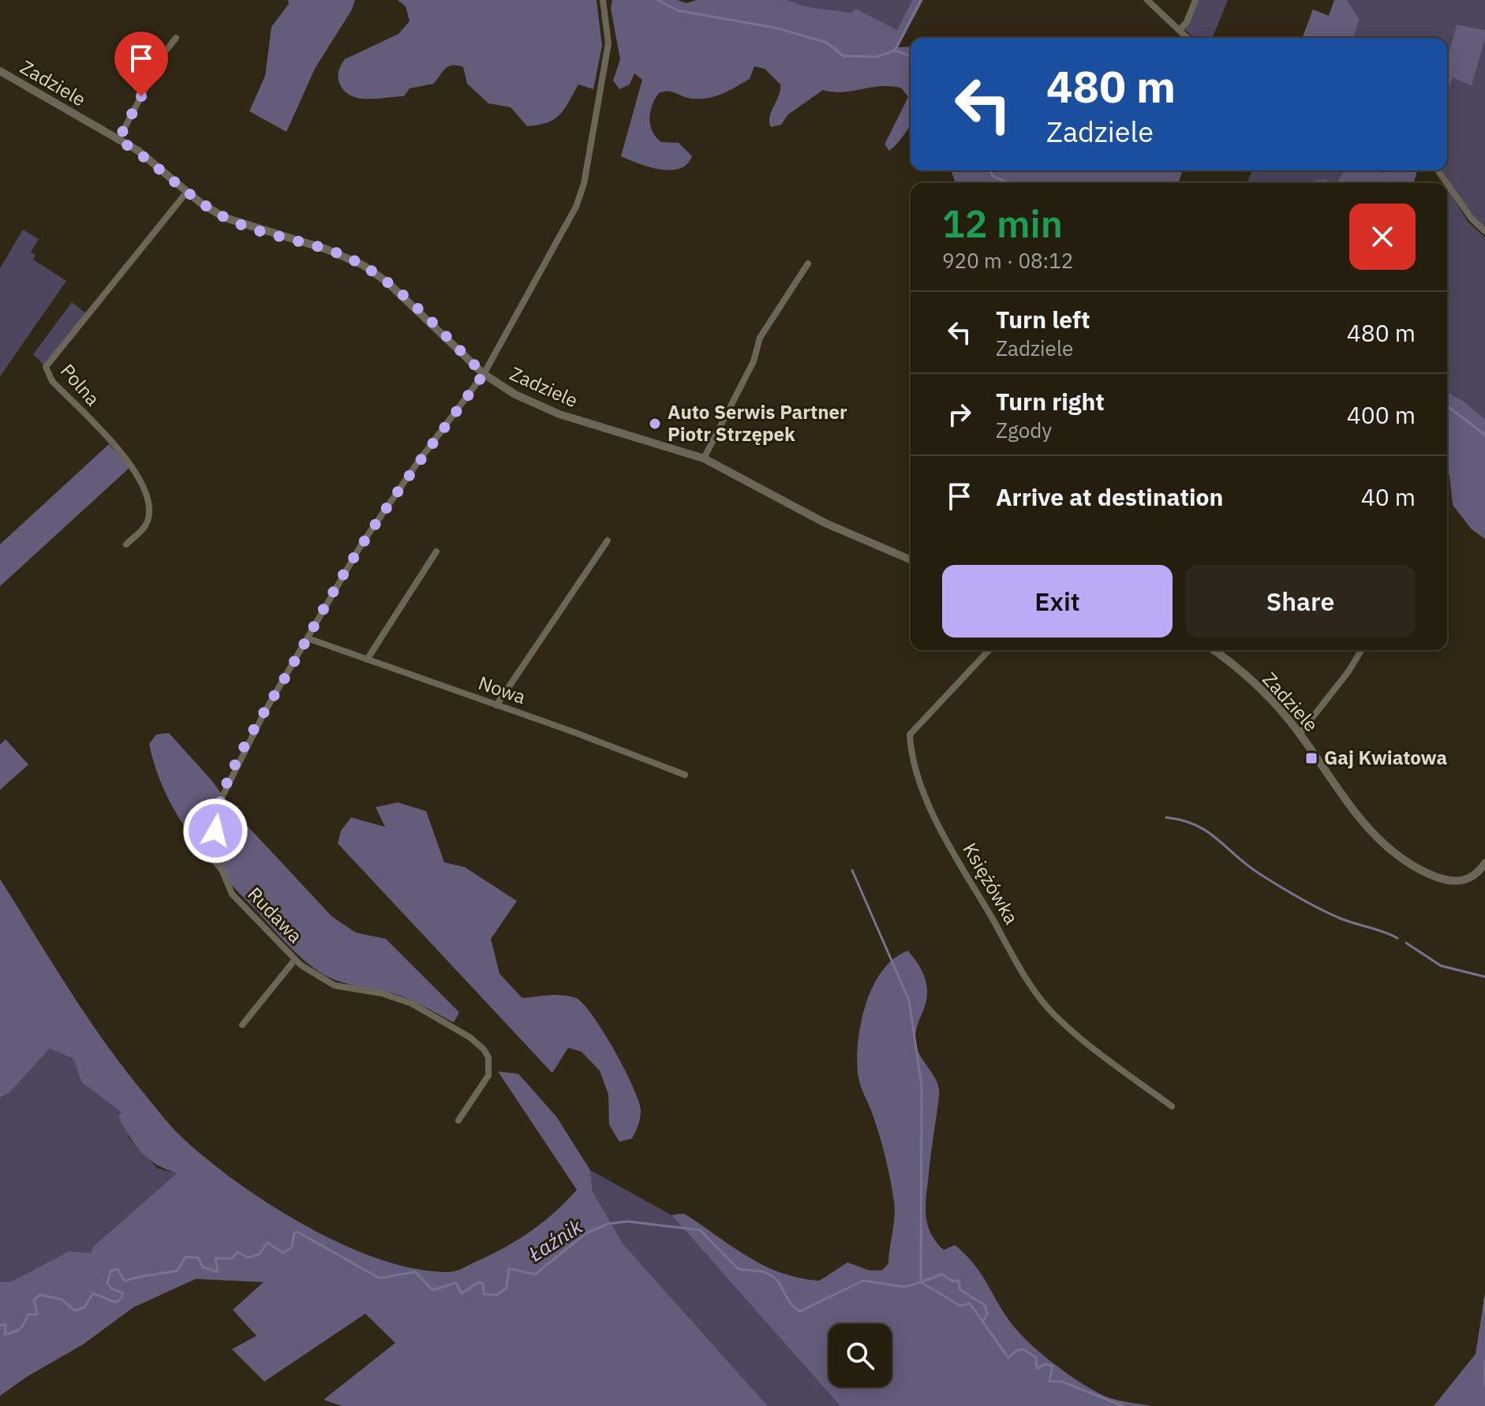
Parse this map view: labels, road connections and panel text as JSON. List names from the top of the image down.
{
  "streets": {
    "street": [
      "Zadziele",
      "Polna",
      "Nowa",
      "Księżówka",
      "Rudawa"
    ]
  },
  "crossings": [
    ["Zadziele", "Polna"],
    ["Zadziele", "Rudawa"],
    ["Nowa", "Rudawa"]
  ],
  "water": ["Łaźnik"],
  "places": {
    "other": ["Auto Serwis Partner Piotr Strzępek"],
    "transit": ["Gaj Kwiatowa"]
  },
  "page": {
    "turn": ["480 m", "Zadziele"],
    "heading": ["12 min", "920 m · 08:12"],
    "list": [
      {
        "name": "Turn left",
        "note": "Zadziele",
        "value": "480 m"
      },
      {
        "name": "Turn right",
        "note": "Zgody",
        "value": "400 m"
      },
      {
        "name": "Arrive at destination",
        "value": "40 m"
      }
    ],
    "buttons": ["Exit", "Share"]
  }
}
